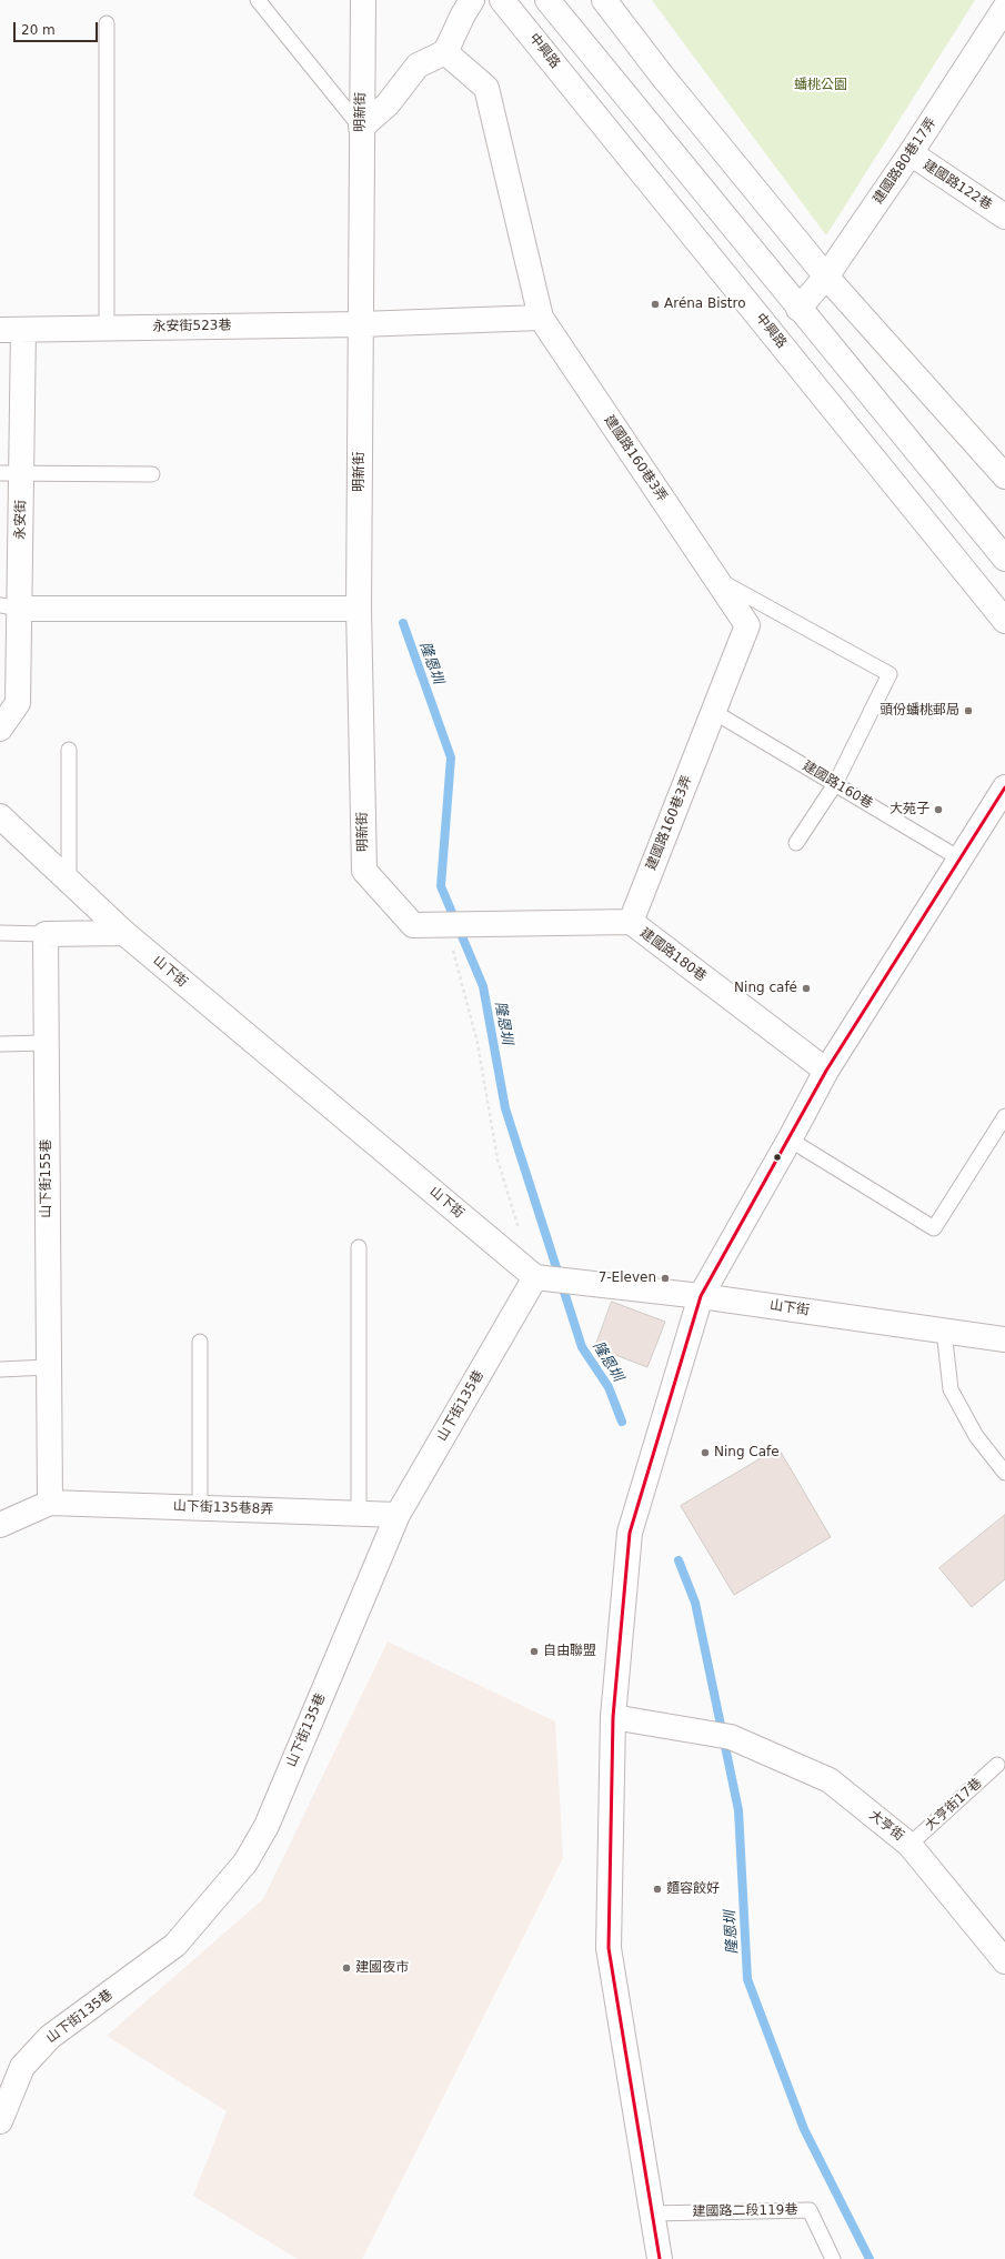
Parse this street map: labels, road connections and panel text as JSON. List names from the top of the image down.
{
  "streets": {
    "street": [
      "中興路",
      "明新街",
      "建國路80巷17弄",
      "建國路122巷",
      "永安街523巷",
      "建國路160巷3弄",
      "永安街",
      "建國路180巷",
      "山下街",
      "山下街155巷",
      "山下街135巷",
      "山下街135巷8弄",
      "大亨街"
    ],
    "lane": ["建國路160巷", "大亨街17巷", "建國路二段119巷"]
  },
  "crossings": [
    ["明新街", "永安街523巷"],
    ["明新街", "建國路180巷"],
    ["建國路80巷17弄", "建國路122巷"],
    ["永安街523巷", "建國路160巷3弄"],
    ["永安街523巷", "永安街"],
    ["建國路160巷3弄", "建國路160巷"],
    ["建國路160巷3弄", "建國路180巷"],
    ["山下街", "山下街135巷"],
    ["山下街155巷", "山下街135巷8弄"],
    ["山下街135巷", "山下街135巷8弄"],
    ["大亨街17巷", "大亨街"]
  ],
  "water": ["隆恩圳"],
  "parks": ["蟠桃公園"],
  "places": [
    "Aréna Bistro",
    "頭份蟠桃郵局",
    "大苑子",
    "Ning café",
    "7-Eleven",
    "Ning Cafe",
    "自由聯盟",
    "麵容餃好",
    "建國夜市"
  ],
  "scale_bar": "20 m"
}
